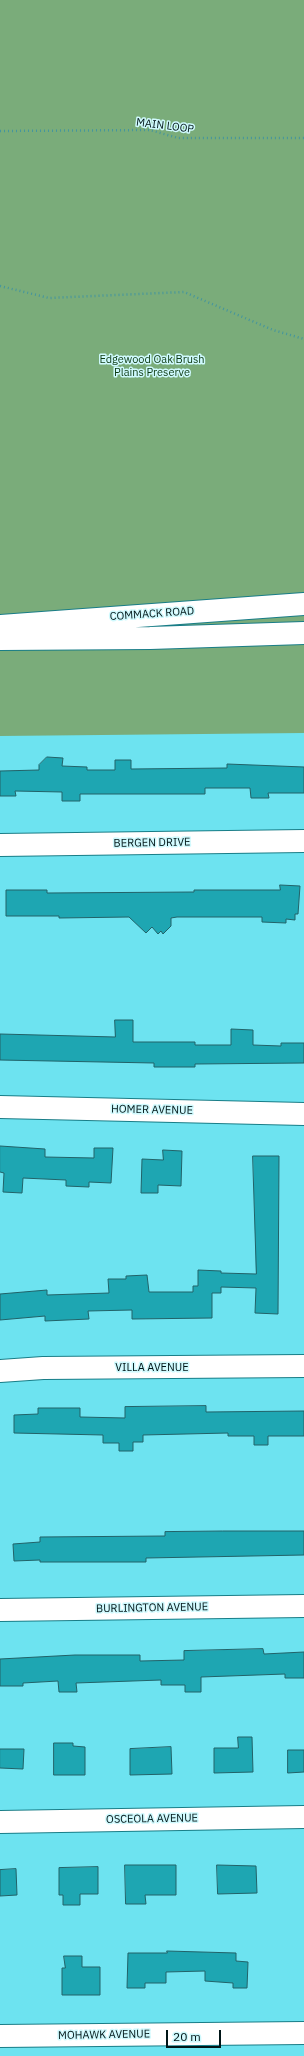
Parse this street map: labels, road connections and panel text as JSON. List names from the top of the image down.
{
  "streets": {
    "street": [
      "COMMACK ROAD",
      "BERGEN DRIVE",
      "HOMER AVENUE",
      "VILLA AVENUE",
      "BURLINGTON AVENUE",
      "OSCEOLA AVENUE",
      "MOHAWK AVENUE"
    ],
    "path": ["MAIN LOOP"]
  },
  "parks": ["Edgewood Oak Brush Plains Preserve"],
  "scale_bar": "20 m"
}
